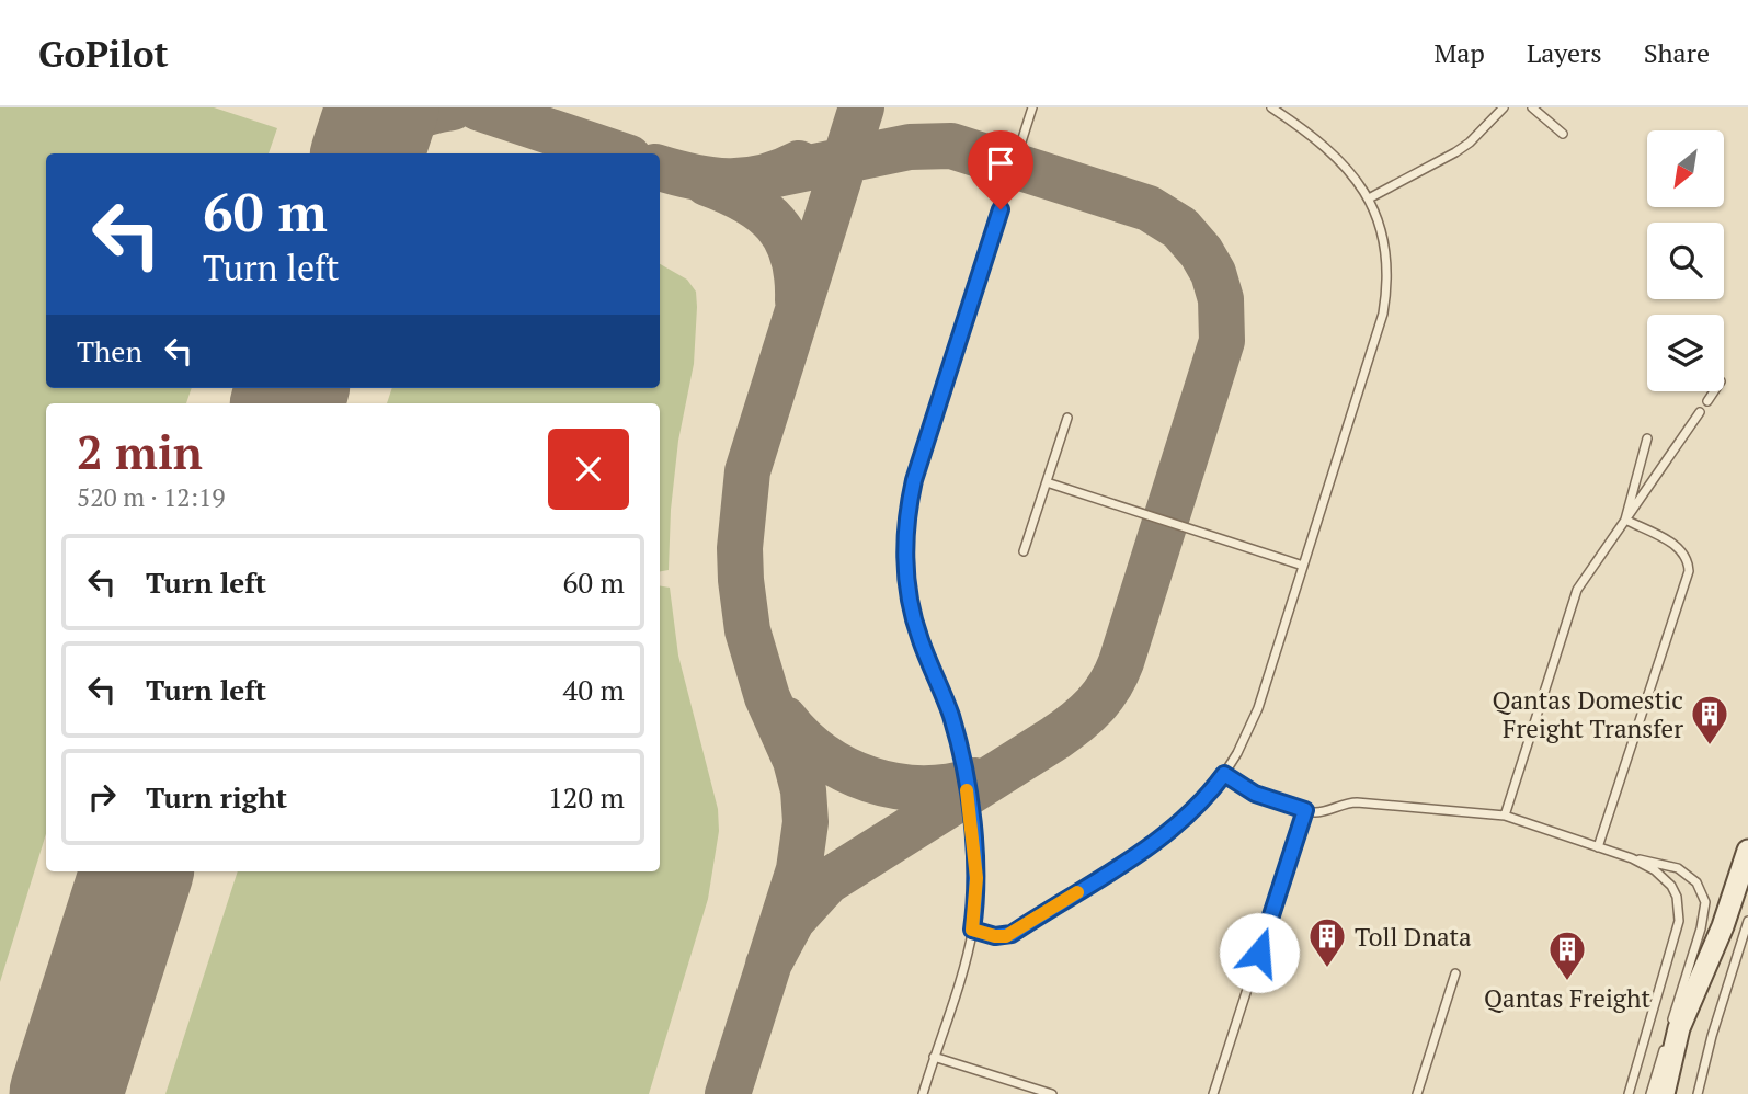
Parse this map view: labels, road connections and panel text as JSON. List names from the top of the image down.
{
  "places": {
    "building": ["Qantas Domestic Freight Transfer", "Toll Dnata", "Qantas Freight"]
  },
  "north": "bottom left",
  "page": {
    "header": "GoPilot",
    "nav": ["Map", "Layers", "Share"],
    "turn": ["60 m", "Turn left"],
    "then": "Then",
    "heading": ["2 min", "520 m · 12:19"],
    "list": [
      {
        "name": "Turn left",
        "value": "60 m"
      },
      {
        "name": "Turn left",
        "value": "40 m"
      },
      {
        "name": "Turn right",
        "value": "120 m"
      }
    ]
  }
}
